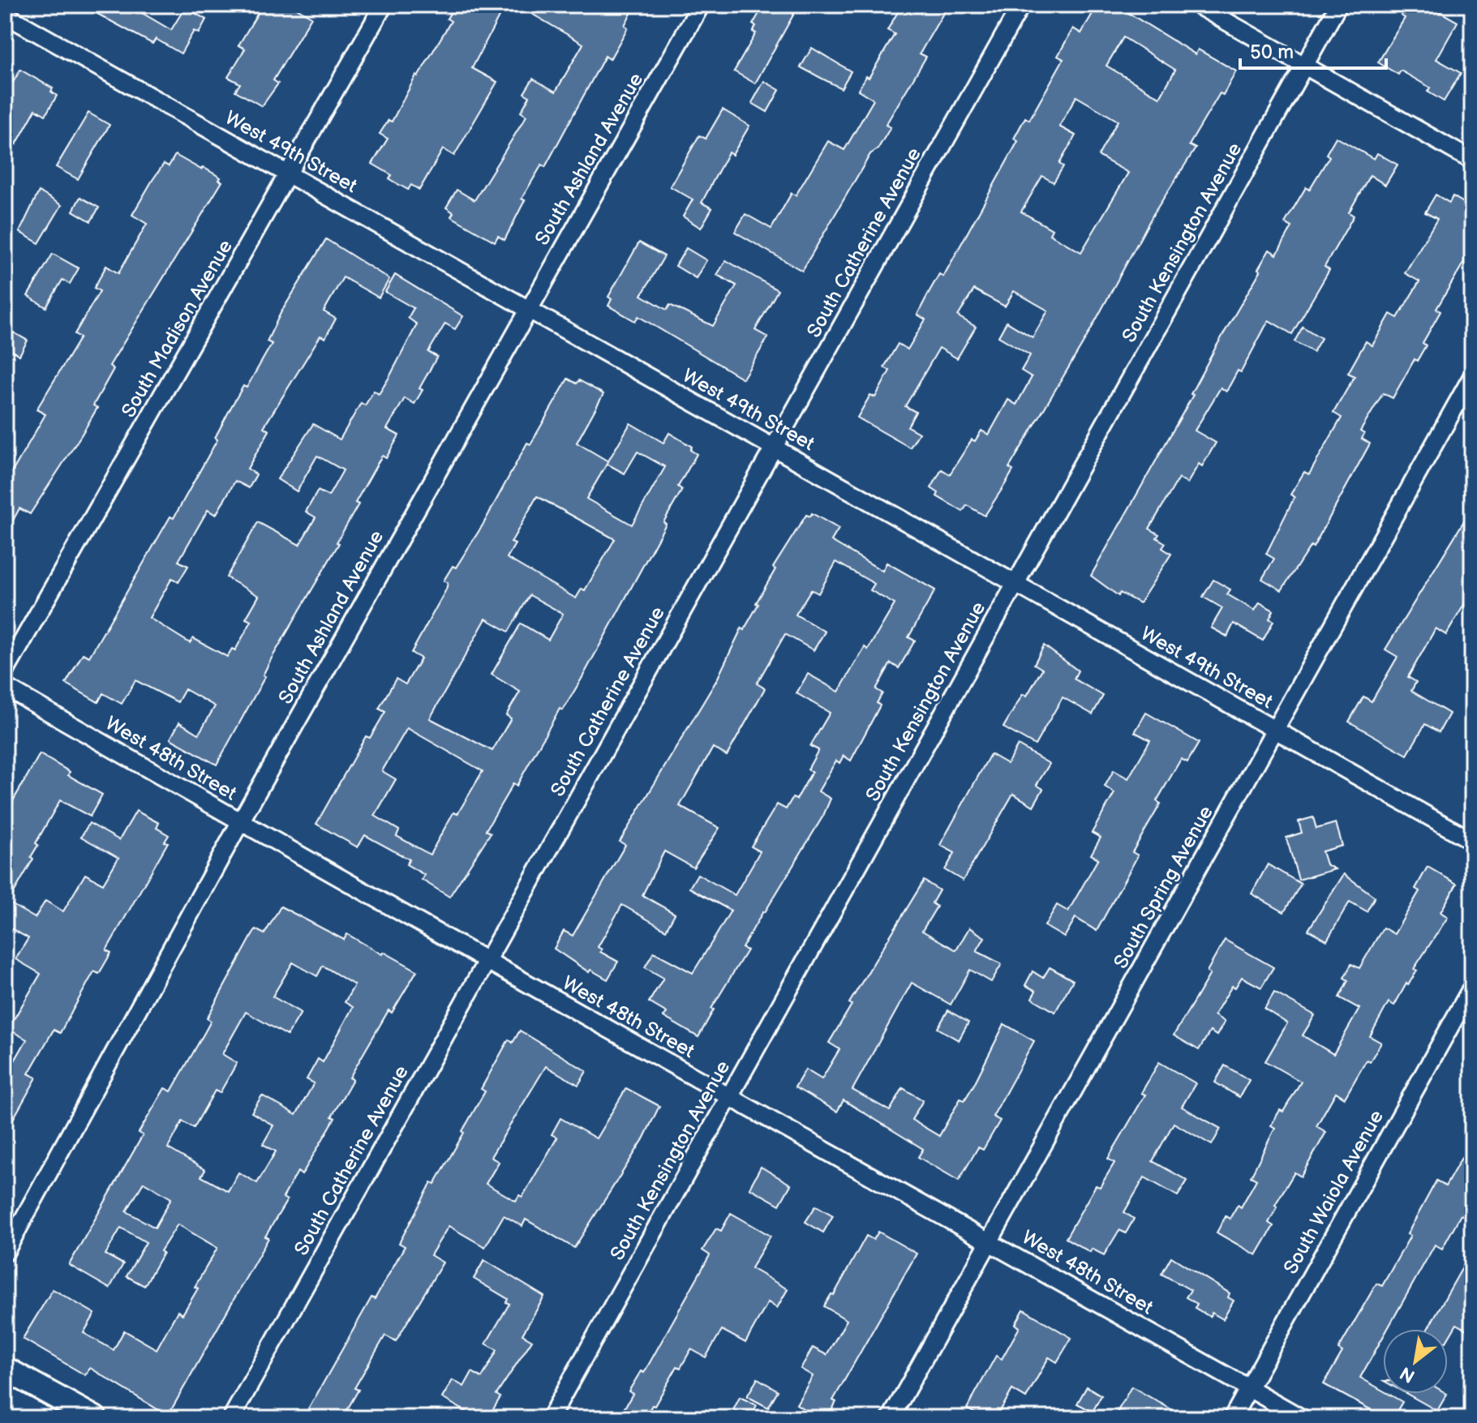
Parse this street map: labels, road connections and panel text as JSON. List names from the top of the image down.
{
  "streets": {
    "street": [
      "West 49th Street",
      "South Ashland Avenue",
      "South Catherine Avenue",
      "South Kensington Avenue",
      "South Madison Avenue",
      "West 48th Street",
      "South Spring Avenue",
      "South Waiola Avenue"
    ]
  },
  "crossings": [
    ["West 49th Street", "South Ashland Avenue"],
    ["West 49th Street", "South Catherine Avenue"],
    ["West 49th Street", "South Kensington Avenue"],
    ["West 49th Street", "South Madison Avenue"],
    ["West 49th Street", "South Spring Avenue"],
    ["South Ashland Avenue", "West 48th Street"],
    ["South Catherine Avenue", "West 48th Street"],
    ["South Kensington Avenue", "West 48th Street"],
    ["West 48th Street", "South Spring Avenue"],
    ["West 48th Street", "South Waiola Avenue"]
  ],
  "scale_bar": "50 m",
  "north": "bottom left"
}
